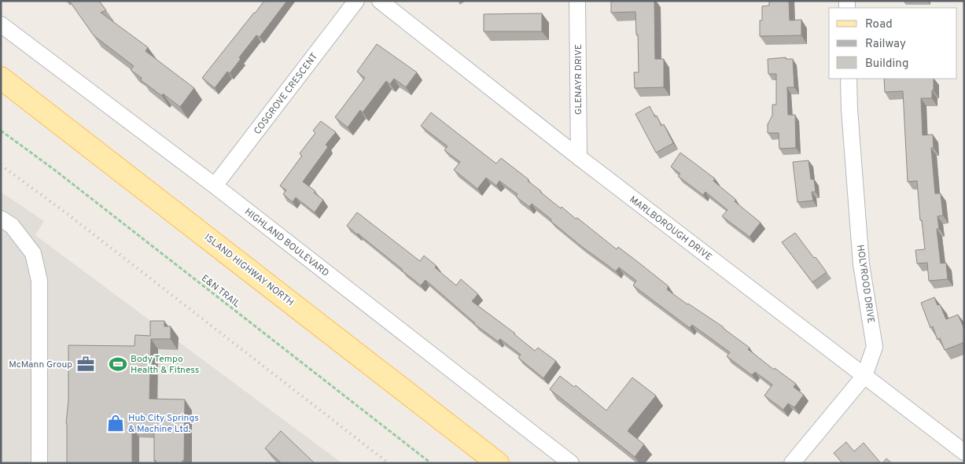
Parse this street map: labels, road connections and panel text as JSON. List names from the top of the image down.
{
  "streets": {
    "main road": ["ISLAND HIGHWAY NORTH"],
    "street": [
      "GLENAYR DRIVE",
      "COSGROVE CRESCENT",
      "MARLBOROUGH DRIVE",
      "HIGHLAND BOULEVARD",
      "HOLYROOD DRIVE"
    ],
    "path": ["E&N TRAIL"]
  },
  "crossings": [
    ["GLENAYR DRIVE", "MARLBOROUGH DRIVE"],
    ["COSGROVE CRESCENT", "HIGHLAND BOULEVARD"],
    ["MARLBOROUGH DRIVE", "HOLYROOD DRIVE"]
  ],
  "places": {
    "office": ["McMann Group"],
    "sports": ["Body Tempo Health & Fitness"],
    "shop": ["Hub City Springs & Machine Ltd."]
  },
  "legend": ["Road", "Railway", "Building"]
}
